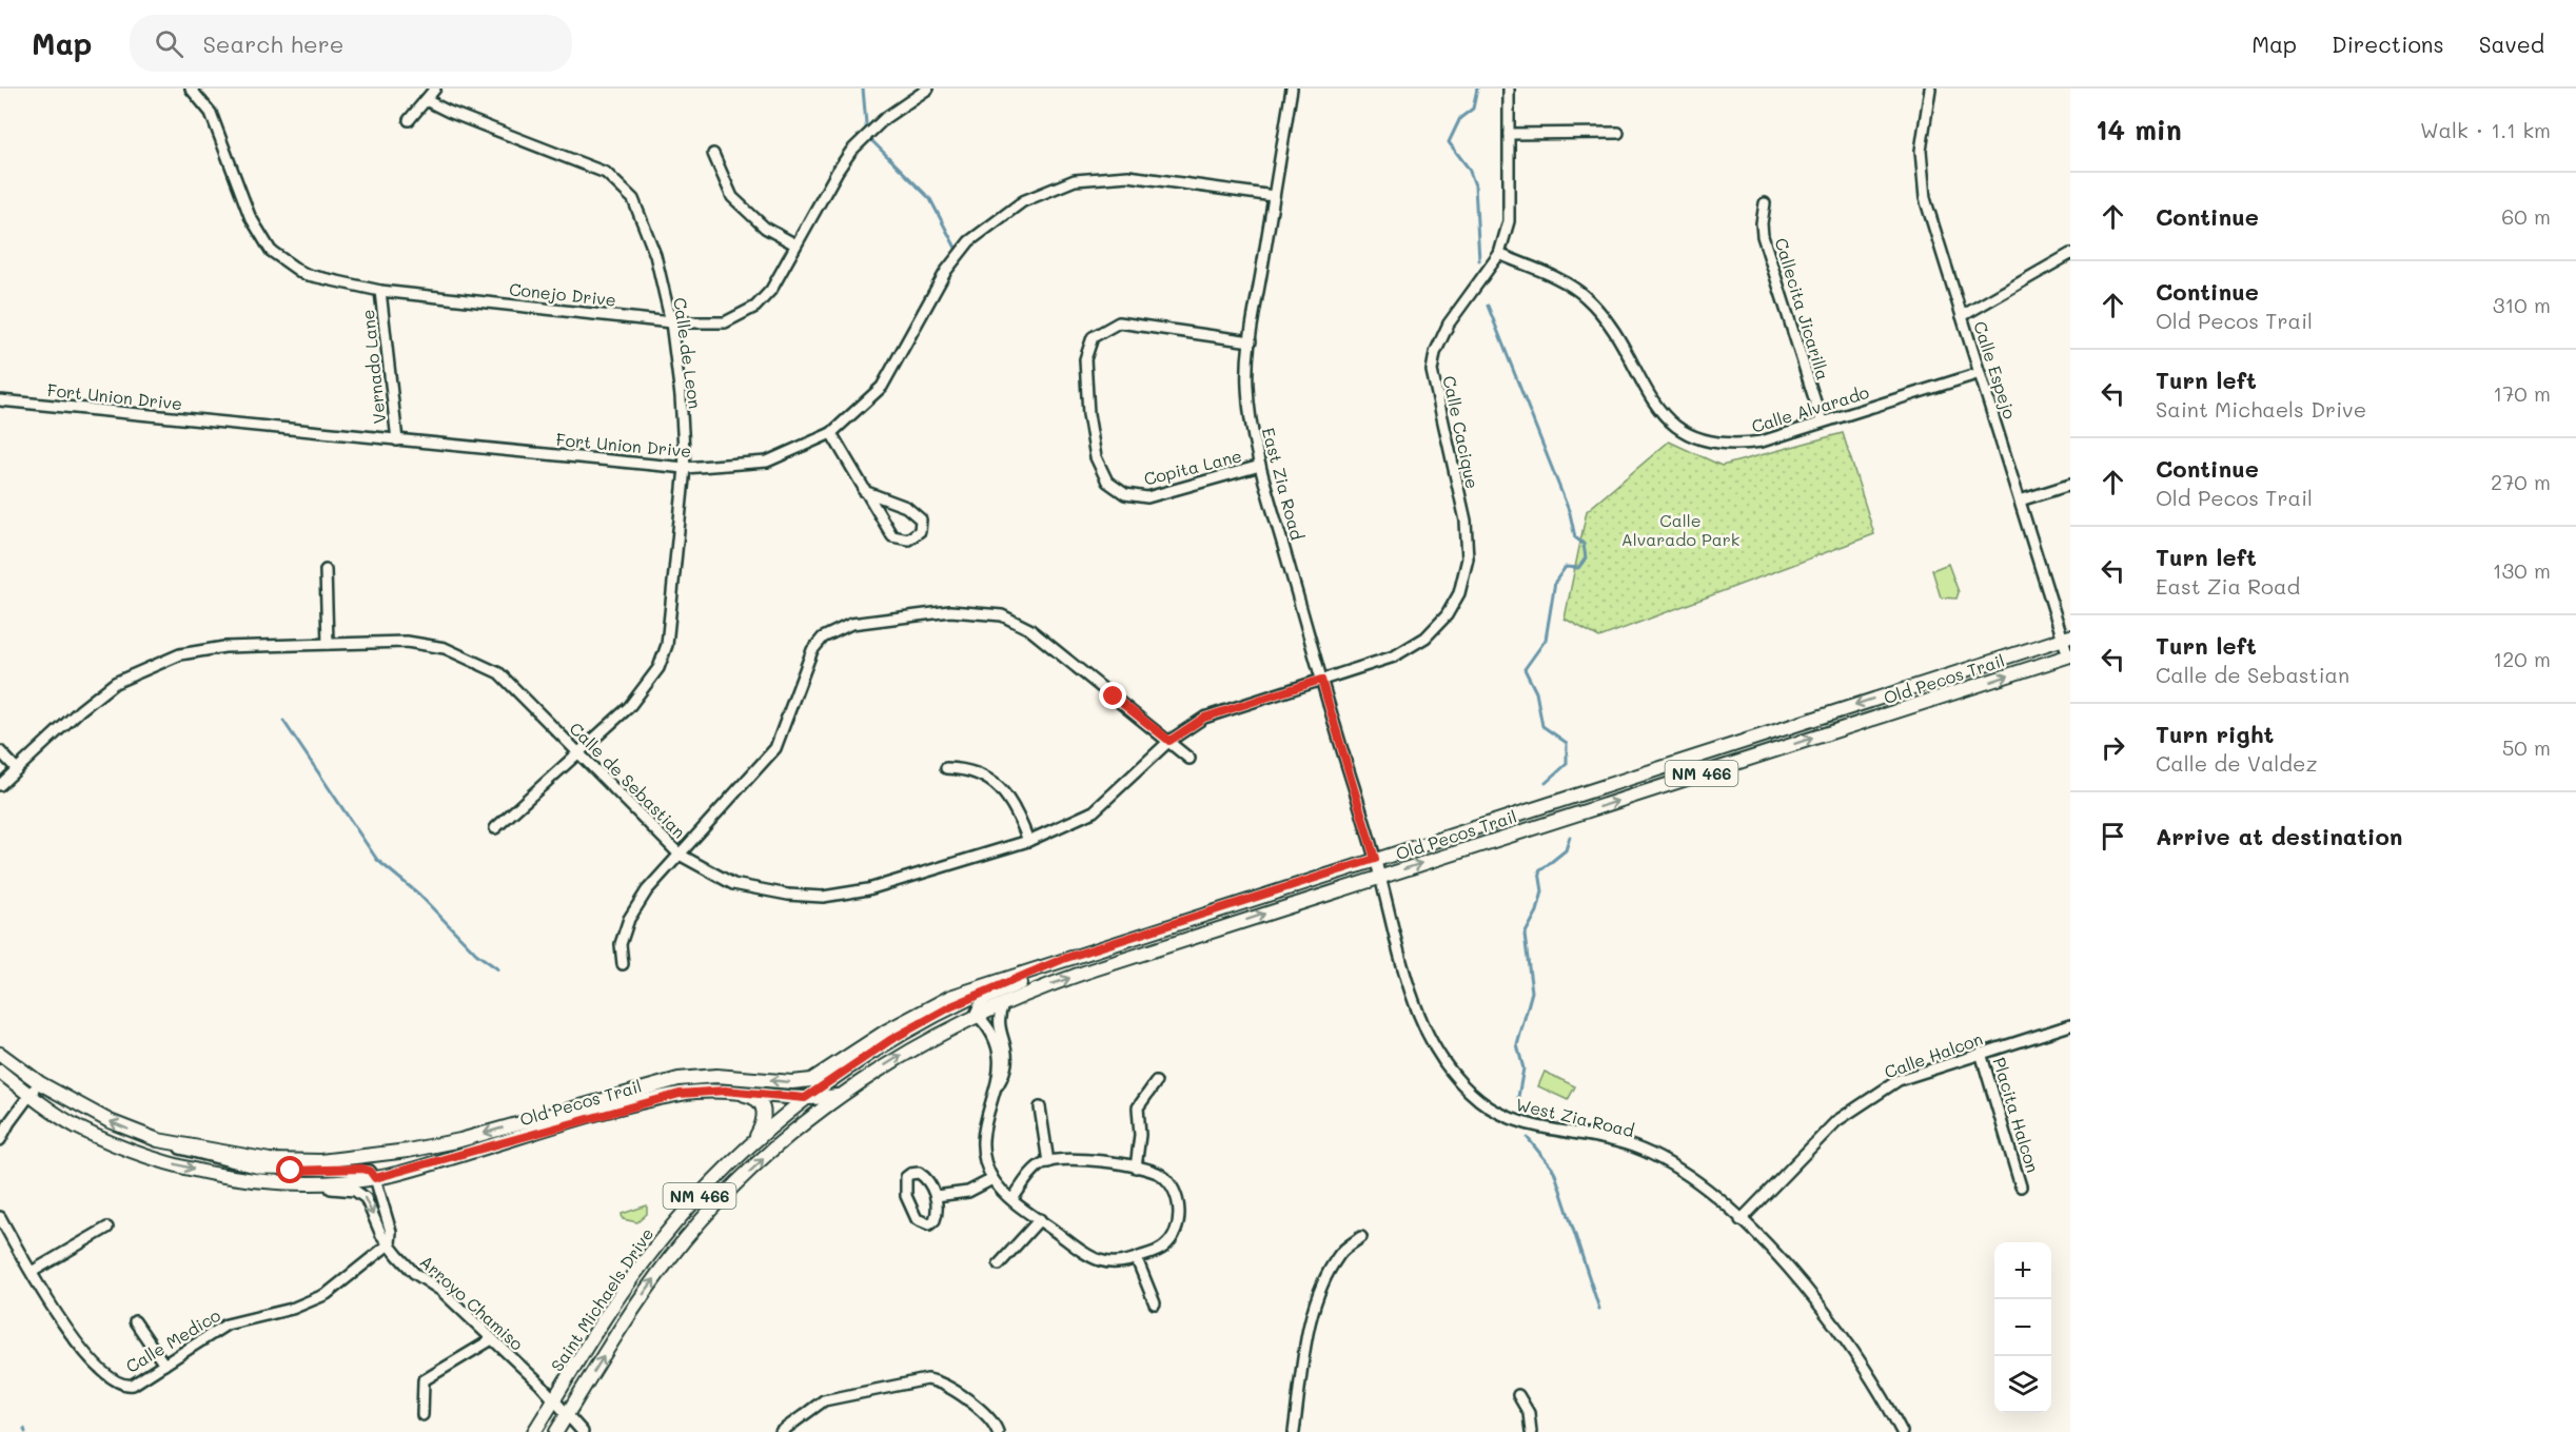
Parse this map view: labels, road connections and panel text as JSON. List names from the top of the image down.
{
  "streets": {
    "main road": ["Old Pecos Trail", "NM 466", "Saint Michaels Drive"],
    "street": [
      "Conejo Drive",
      "Callecita Jicarilla",
      "Calle de Leon",
      "Vernado Lane",
      "Calle Espejo",
      "Fort Union Drive",
      "Calle Alvarado",
      "Calle Cacique",
      "Copita Lane",
      "East Zia Road",
      "Calle de Sebastian",
      "Calle Halcon",
      "Placita Halcon",
      "West Zia Road",
      "Arroyo Chamiso",
      "Calle Medico"
    ]
  },
  "crossings": [
    ["Conejo Drive", "Calle de Leon"],
    ["Conejo Drive", "Vernado Lane"],
    ["Callecita Jicarilla", "Calle Alvarado"],
    ["Calle de Leon", "Fort Union Drive"],
    ["Calle de Leon", "Calle de Sebastian"],
    ["Vernado Lane", "Fort Union Drive"],
    ["Calle Espejo", "Calle Alvarado"],
    ["Calle Espejo", "Old Pecos Trail"],
    ["Fort Union Drive", "East Zia Road"],
    ["Calle Alvarado", "Calle Cacique"],
    ["Calle Cacique", "East Zia Road"],
    ["Calle Cacique", "Calle de Sebastian"],
    ["Copita Lane", "East Zia Road"],
    ["East Zia Road", "Old Pecos Trail"],
    ["East Zia Road", "Calle de Sebastian"],
    ["East Zia Road", "West Zia Road"],
    ["Old Pecos Trail", "West Zia Road"],
    ["Old Pecos Trail", "Saint Michaels Drive"],
    ["Old Pecos Trail", "Arroyo Chamiso"],
    ["Calle Halcon", "Placita Halcon"],
    ["Calle Halcon", "West Zia Road"],
    ["Saint Michaels Drive", "Arroyo Chamiso"],
    ["Arroyo Chamiso", "Calle Medico"]
  ],
  "parks": ["Calle Alvarado Park"],
  "page": {
    "header": "Map",
    "search": "Search here",
    "nav": ["Map", "Directions", "Saved"],
    "heading": ["14 min", "Walk · 1.1 km"],
    "list": [
      ["Continue", "60 m"],
      ["Continue", "Old Pecos Trail", "310 m"],
      ["Turn left", "Saint Michaels Drive", "170 m"],
      ["Continue", "Old Pecos Trail", "270 m"],
      ["Turn left", "East Zia Road", "130 m"],
      ["Turn left", "Calle de Sebastian", "120 m"],
      ["Turn right", "Calle de Valdez", "50 m"],
      "Arrive at destination"
    ],
    "map_buttons": ["+", "−"]
  }
}
